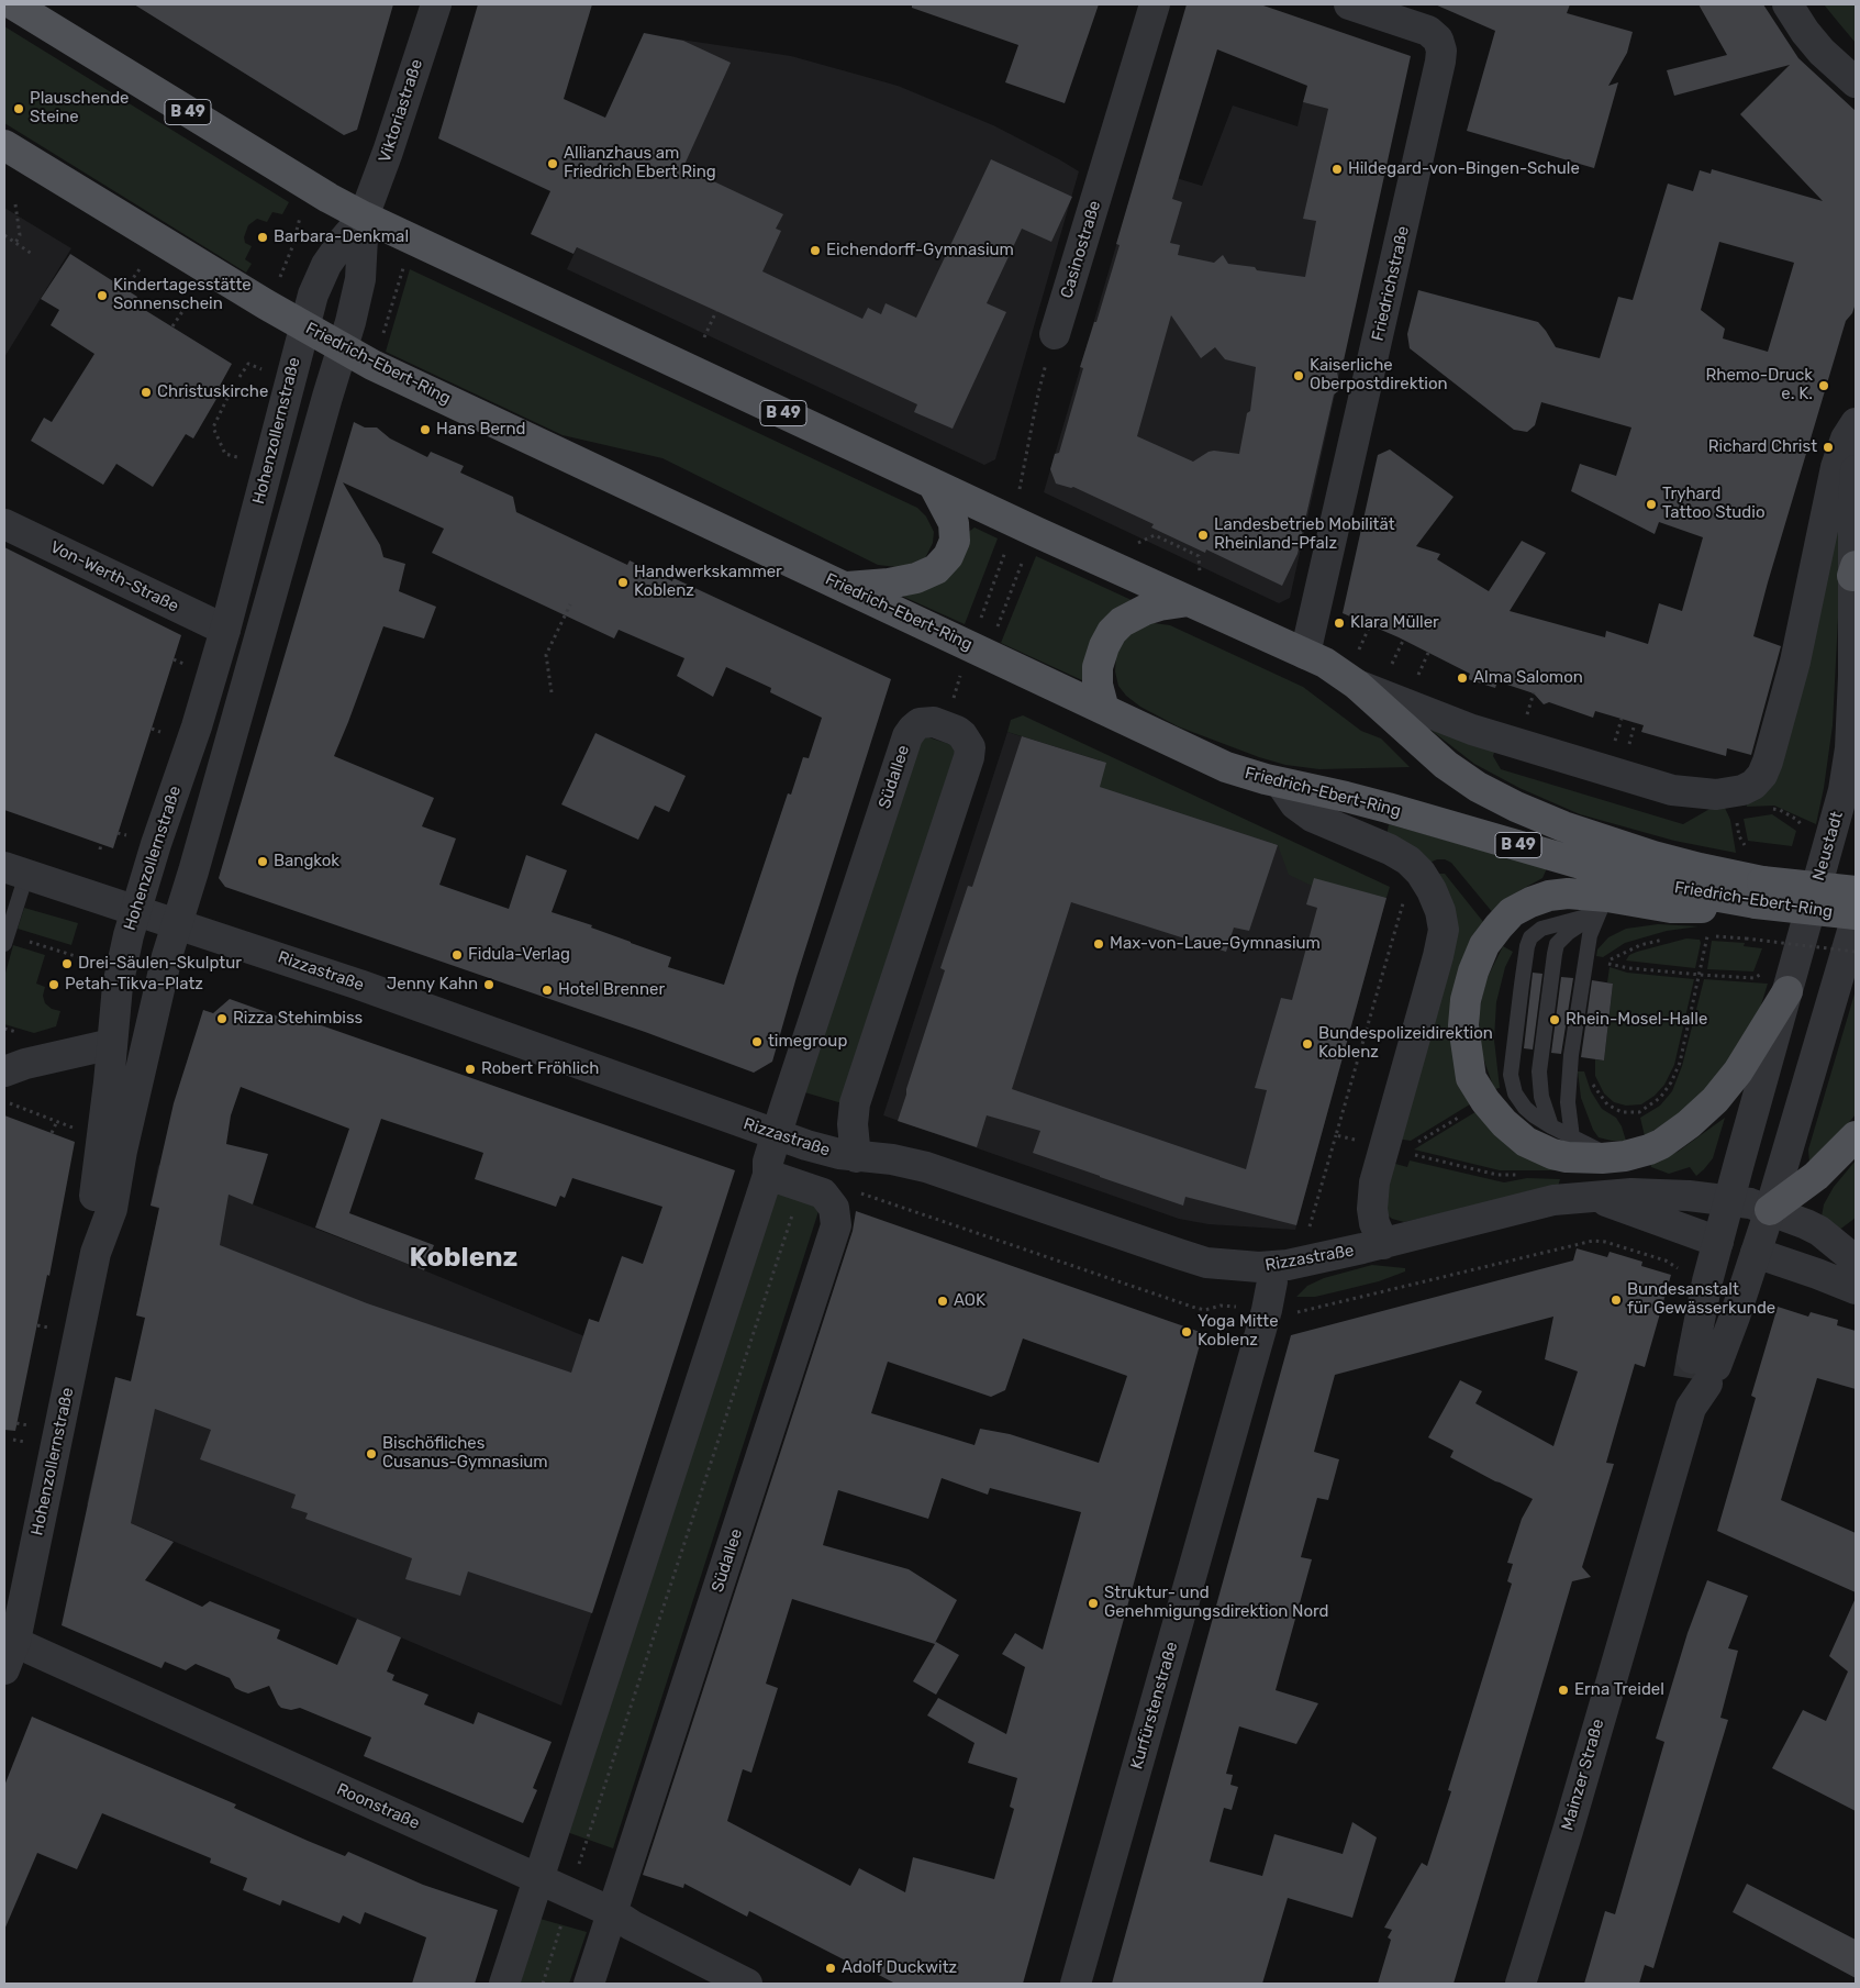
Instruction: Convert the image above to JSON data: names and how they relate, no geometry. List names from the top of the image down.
{
  "streets": {
    "main road": ["B 49", "Friedrich-Ebert-Ring"],
    "street": [
      "Viktoriastraße",
      "Casinostraße",
      "Friedrichstraße",
      "Hohenzollernstraße",
      "Von-Werth-Straße",
      "Südallee",
      "Neustadt",
      "Rizzastraße",
      "Kurfürstenstraße",
      "Mainzer Straße",
      "Roonstraße"
    ]
  },
  "crossings": [
    ["Viktoriastraße", "Friedrich-Ebert-Ring"],
    ["Viktoriastraße", "Hohenzollernstraße"],
    ["Friedrichstraße", "Friedrich-Ebert-Ring"],
    ["Friedrich-Ebert-Ring", "Hohenzollernstraße"],
    ["Hohenzollernstraße", "Von-Werth-Straße"],
    ["Hohenzollernstraße", "Rizzastraße"],
    ["Hohenzollernstraße", "Roonstraße"],
    ["Südallee", "Rizzastraße"],
    ["Südallee", "Roonstraße"],
    ["Neustadt", "Rizzastraße"],
    ["Neustadt", "Mainzer Straße"],
    ["Rizzastraße", "Kurfürstenstraße"],
    ["Rizzastraße", "Mainzer Straße"]
  ],
  "districts": ["Koblenz"],
  "places": [
    "Plauschende Steine",
    "Allianzhaus am Friedrich Ebert Ring",
    "Hildegard-von-Bingen-Schule",
    "Barbara-Denkmal",
    "Eichendorff-Gymnasium",
    "Kindertagesstätte Sonnenschein",
    "Kaiserliche Oberpostdirektion",
    "Rhemo-Druck e. K.",
    "Christuskirche",
    "Hans Bernd",
    "Richard Christ",
    "Tryhard Tattoo Studio",
    "Landesbetrieb Mobilität Rheinland-Pfalz",
    "Handwerkskammer Koblenz",
    "Klara Müller",
    "Alma Salomon",
    "Bangkok",
    "Max-von-Laue-Gymnasium",
    "Fidula-Verlag",
    "Drei-Säulen-Skulptur",
    "Petah-Tikva-Platz",
    "Jenny Kahn",
    "Hotel Brenner",
    "Rizza Stehimbiss",
    "Rhein-Mosel-Halle",
    "timegroup",
    "Bundespolizeidirektion Koblenz",
    "Robert Fröhlich",
    "Bundesanstalt für Gewässerkunde",
    "AOK",
    "Yoga Mitte Koblenz",
    "Bischöfliches Cusanus-Gymnasium",
    "Struktur- und Genehmigungsdirektion Nord",
    "Erna Treidel",
    "Adolf Duckwitz"
  ]
}
